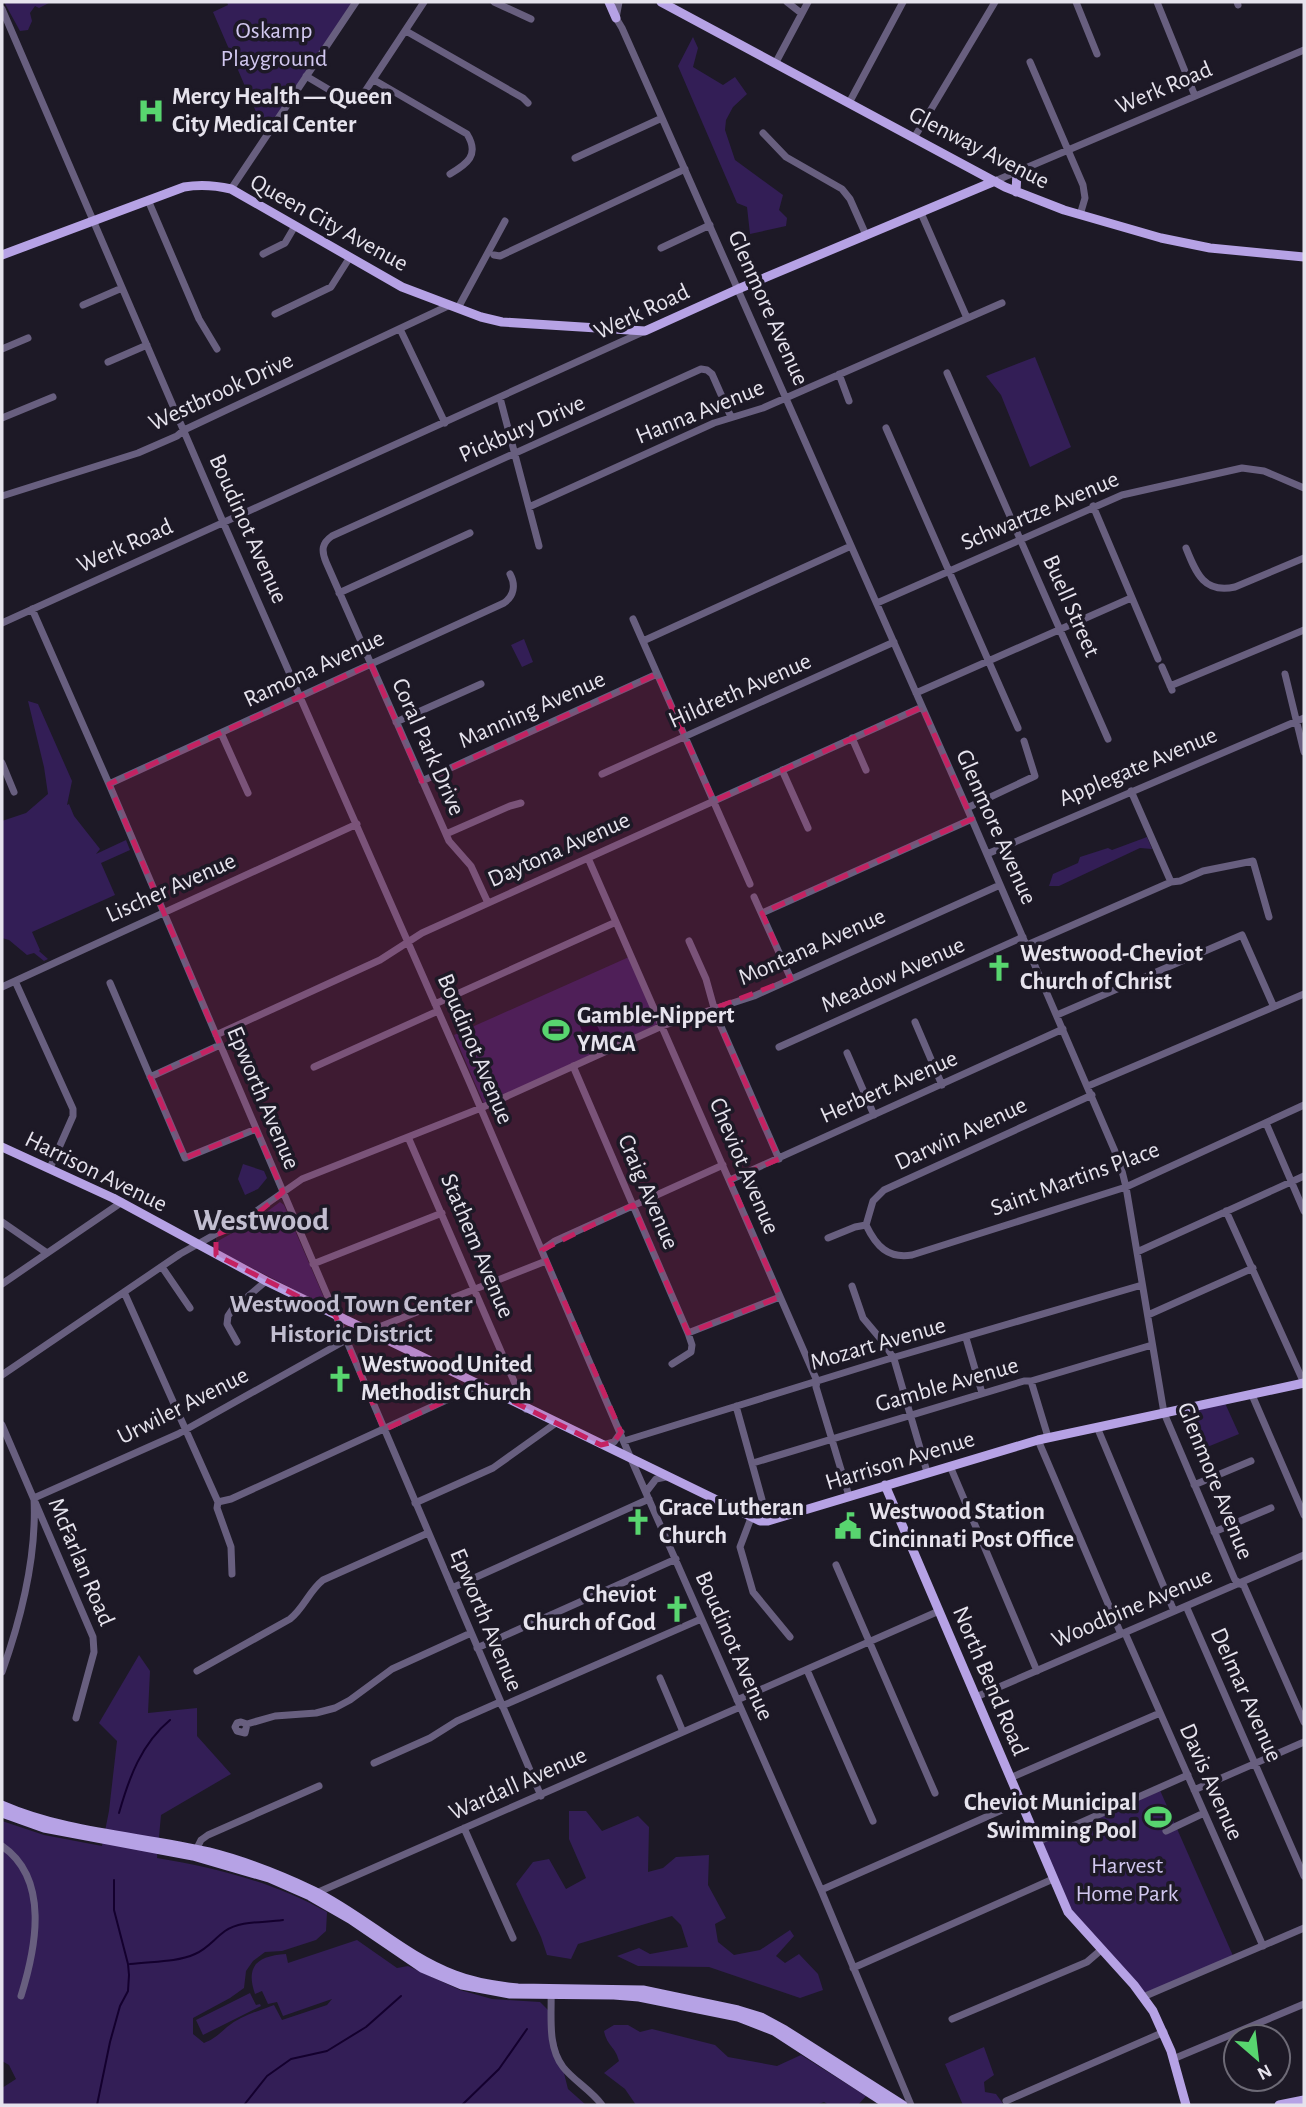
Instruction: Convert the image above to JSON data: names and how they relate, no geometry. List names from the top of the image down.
{
  "streets": {
    "main road": [
      "Werk Road",
      "Glenway Avenue",
      "Queen City Avenue",
      "Harrison Avenue",
      "North Bend Road"
    ],
    "street": [
      "Glenmore Avenue",
      "Westbrook Drive",
      "Hanna Avenue",
      "Pickbury Drive",
      "Schwartze Avenue",
      "Boudinot Avenue",
      "Buell Street",
      "Ramona Avenue",
      "Hildreth Avenue",
      "Manning Avenue",
      "Coral Park Drive",
      "Applegate Avenue",
      "Daytona Avenue",
      "Lischer Avenue",
      "Montana Avenue",
      "Meadow Avenue",
      "Herbert Avenue",
      "Epworth Avenue",
      "Darwin Avenue",
      "Cheviot Avenue",
      "Saint Martins Place",
      "Craig Avenue",
      "Stathem Avenue",
      "Mozart Avenue",
      "Gamble Avenue",
      "Urwiler Avenue",
      "McFarlan Road",
      "Woodbine Avenue",
      "Delmar Avenue",
      "Davis Avenue",
      "Wardall Avenue"
    ]
  },
  "crossings": [
    ["Werk Road", "Glenway Avenue"],
    ["Werk Road", "Queen City Avenue"],
    ["Werk Road", "Glenmore Avenue"],
    ["Werk Road", "Boudinot Avenue"],
    ["Werk Road", "Epworth Avenue"],
    ["Queen City Avenue", "Westbrook Drive"],
    ["Queen City Avenue", "Boudinot Avenue"],
    ["Glenmore Avenue", "Hanna Avenue"],
    ["Glenmore Avenue", "Schwartze Avenue"],
    ["Glenmore Avenue", "Hildreth Avenue"],
    ["Glenmore Avenue", "Applegate Avenue"],
    ["Glenmore Avenue", "Daytona Avenue"],
    ["Glenmore Avenue", "Montana Avenue"],
    ["Glenmore Avenue", "Meadow Avenue"],
    ["Glenmore Avenue", "Herbert Avenue"],
    ["Glenmore Avenue", "Darwin Avenue"],
    ["Glenmore Avenue", "Harrison Avenue"],
    ["Glenmore Avenue", "Saint Martins Place"],
    ["Glenmore Avenue", "Mozart Avenue"],
    ["Glenmore Avenue", "Gamble Avenue"],
    ["Glenmore Avenue", "Woodbine Avenue"],
    ["Westbrook Drive", "Boudinot Avenue"],
    ["Hanna Avenue", "Pickbury Drive"],
    ["Pickbury Drive", "Coral Park Drive"],
    ["Schwartze Avenue", "Buell Street"],
    ["Boudinot Avenue", "Ramona Avenue"],
    ["Boudinot Avenue", "Daytona Avenue"],
    ["Boudinot Avenue", "Lischer Avenue"],
    ["Boudinot Avenue", "Montana Avenue"],
    ["Boudinot Avenue", "Harrison Avenue"],
    ["Boudinot Avenue", "Mozart Avenue"],
    ["Boudinot Avenue", "Wardall Avenue"],
    ["Ramona Avenue", "Coral Park Drive"],
    ["Ramona Avenue", "Epworth Avenue"],
    ["Manning Avenue", "Coral Park Drive"],
    ["Coral Park Drive", "Daytona Avenue"],
    ["Daytona Avenue", "Epworth Avenue"],
    ["Daytona Avenue", "Cheviot Avenue"],
    ["Lischer Avenue", "Epworth Avenue"],
    ["Montana Avenue", "Epworth Avenue"],
    ["Montana Avenue", "Cheviot Avenue"],
    ["Montana Avenue", "Harrison Avenue"],
    ["Montana Avenue", "Craig Avenue"],
    ["Montana Avenue", "Stathem Avenue"],
    ["Herbert Avenue", "Cheviot Avenue"],
    ["Epworth Avenue", "Harrison Avenue"],
    ["Epworth Avenue", "Urwiler Avenue"],
    ["Epworth Avenue", "Wardall Avenue"],
    ["Darwin Avenue", "Saint Martins Place"],
    ["Cheviot Avenue", "Harrison Avenue"],
    ["Cheviot Avenue", "Mozart Avenue"],
    ["Cheviot Avenue", "Gamble Avenue"],
    ["Harrison Avenue", "Stathem Avenue"],
    ["Harrison Avenue", "North Bend Road"],
    ["Harrison Avenue", "Davis Avenue"],
    ["Gamble Avenue", "Davis Avenue"],
    ["Urwiler Avenue", "McFarlan Road"],
    ["Woodbine Avenue", "North Bend Road"],
    ["Woodbine Avenue", "Delmar Avenue"],
    ["Woodbine Avenue", "Davis Avenue"],
    ["North Bend Road", "Wardall Avenue"]
  ],
  "districts": ["Westwood", "Westwood Town Center Historic District"],
  "parks": ["Oskamp Playground", "Harvest Home Park"],
  "places": {
    "hospital": ["Mercy Health — Queen City Medical Center"],
    "church": [
      "Westwood-Cheviot Church of Christ",
      "Westwood United Methodist Church",
      "Grace Lutheran Church",
      "Cheviot Church of God"
    ],
    "sports": ["Gamble-Nippert YMCA", "Cheviot Municipal Swimming Pool"],
    "public building": ["Westwood Station Cincinnati Post Office"]
  },
  "north": "bottom right"
}
